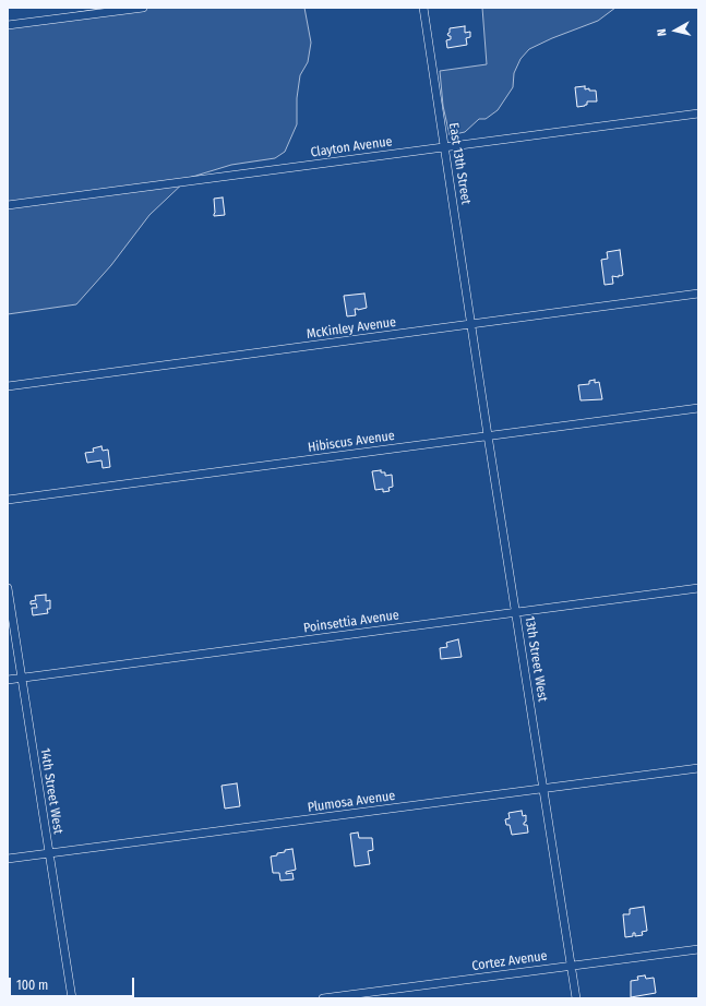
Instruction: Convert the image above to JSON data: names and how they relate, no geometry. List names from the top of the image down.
{
  "streets": {
    "street": [
      "Clayton Avenue",
      "East 13th Street",
      "McKinley Avenue",
      "Hibiscus Avenue",
      "Poinsettia Avenue",
      "13th Street West",
      "14th Street West",
      "Plumosa Avenue",
      "Cortez Avenue"
    ]
  },
  "crossings": [
    ["Clayton Avenue", "East 13th Street"],
    ["East 13th Street", "McKinley Avenue"],
    ["East 13th Street", "13th Street West"],
    ["McKinley Avenue", "13th Street West"],
    ["Hibiscus Avenue", "13th Street West"],
    ["Poinsettia Avenue", "13th Street West"],
    ["Poinsettia Avenue", "14th Street West"],
    ["13th Street West", "Plumosa Avenue"],
    ["13th Street West", "Cortez Avenue"],
    ["14th Street West", "Plumosa Avenue"]
  ],
  "scale_bar": "100 m",
  "north": "left"
}
